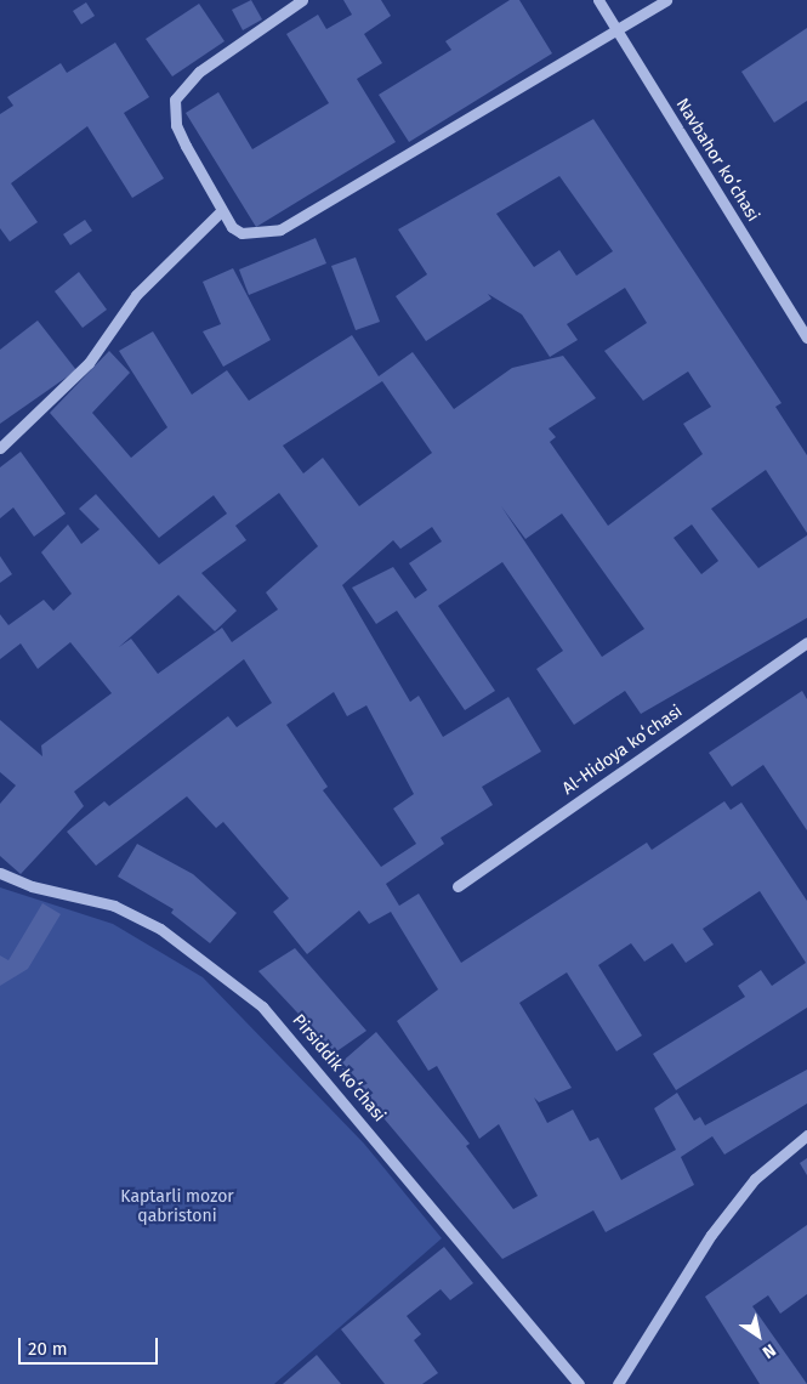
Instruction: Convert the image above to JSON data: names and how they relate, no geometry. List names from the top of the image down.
{
  "streets": {
    "street": ["Navbahor koʻchasi", "Al-Hidoya koʻchasi", "Pirsiddik koʻchasi"]
  },
  "parks": ["Kaptarli mozor qabristoni"],
  "scale_bar": "20 m",
  "north": "bottom right"
}
